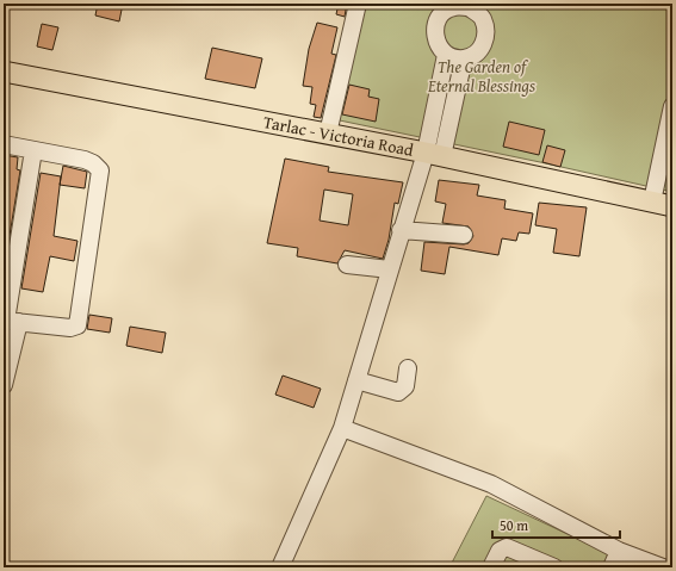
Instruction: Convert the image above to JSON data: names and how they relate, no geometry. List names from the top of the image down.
{
  "streets": {
    "main road": ["Tarlac - Victoria Road"]
  },
  "parks": ["The Garden of Eternal Blessings"],
  "scale_bar": "50 m"
}
